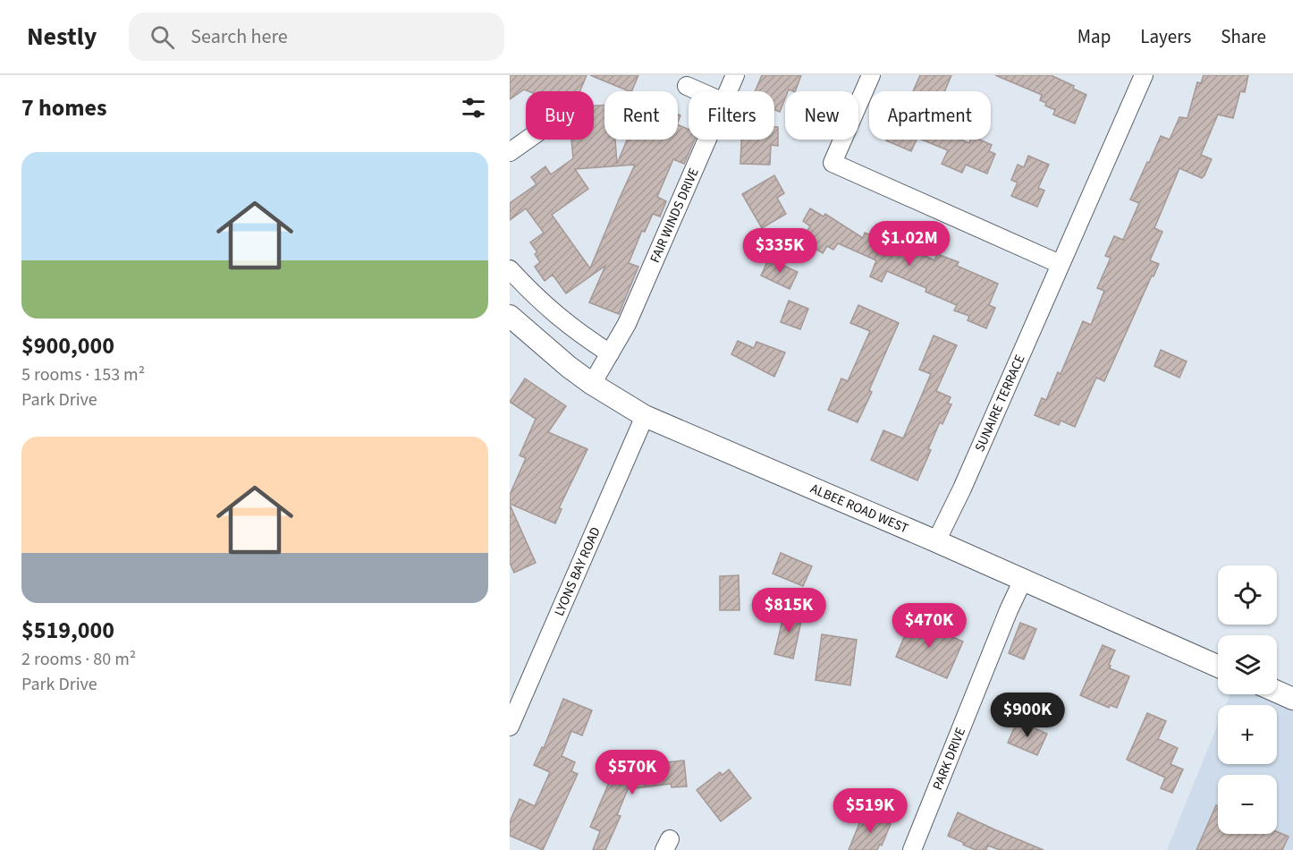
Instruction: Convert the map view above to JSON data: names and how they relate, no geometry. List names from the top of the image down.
{
  "streets": {
    "street": [
      "FAIR WINDS DRIVE",
      "SUNAIRE TERRACE",
      "ALBEE ROAD WEST",
      "LYONS BAY ROAD",
      "PARK DRIVE"
    ]
  },
  "crossings": [
    ["FAIR WINDS DRIVE", "ALBEE ROAD WEST"],
    ["SUNAIRE TERRACE", "ALBEE ROAD WEST"],
    ["ALBEE ROAD WEST", "LYONS BAY ROAD"],
    ["ALBEE ROAD WEST", "PARK DRIVE"]
  ],
  "page": {
    "header": "Nestly",
    "search": "Search here",
    "nav": ["Map", "Layers", "Share"],
    "heading": "7 homes",
    "chip": [
      "Buy",
      "Rent",
      "Filters",
      "New",
      "Apartment"
    ],
    "list": [
      {
        "name": "$900,000",
        "note": "5 rooms · 153 m² · Park Drive"
      },
      {
        "name": "$519,000",
        "note": "2 rooms · 80 m² · Park Drive"
      }
    ],
    "price": [
      "$1.02M",
      "$335K",
      "$815K",
      "$470K",
      "$900K",
      "$570K",
      "$519K"
    ],
    "map_buttons": ["+", "−"]
  }
}
